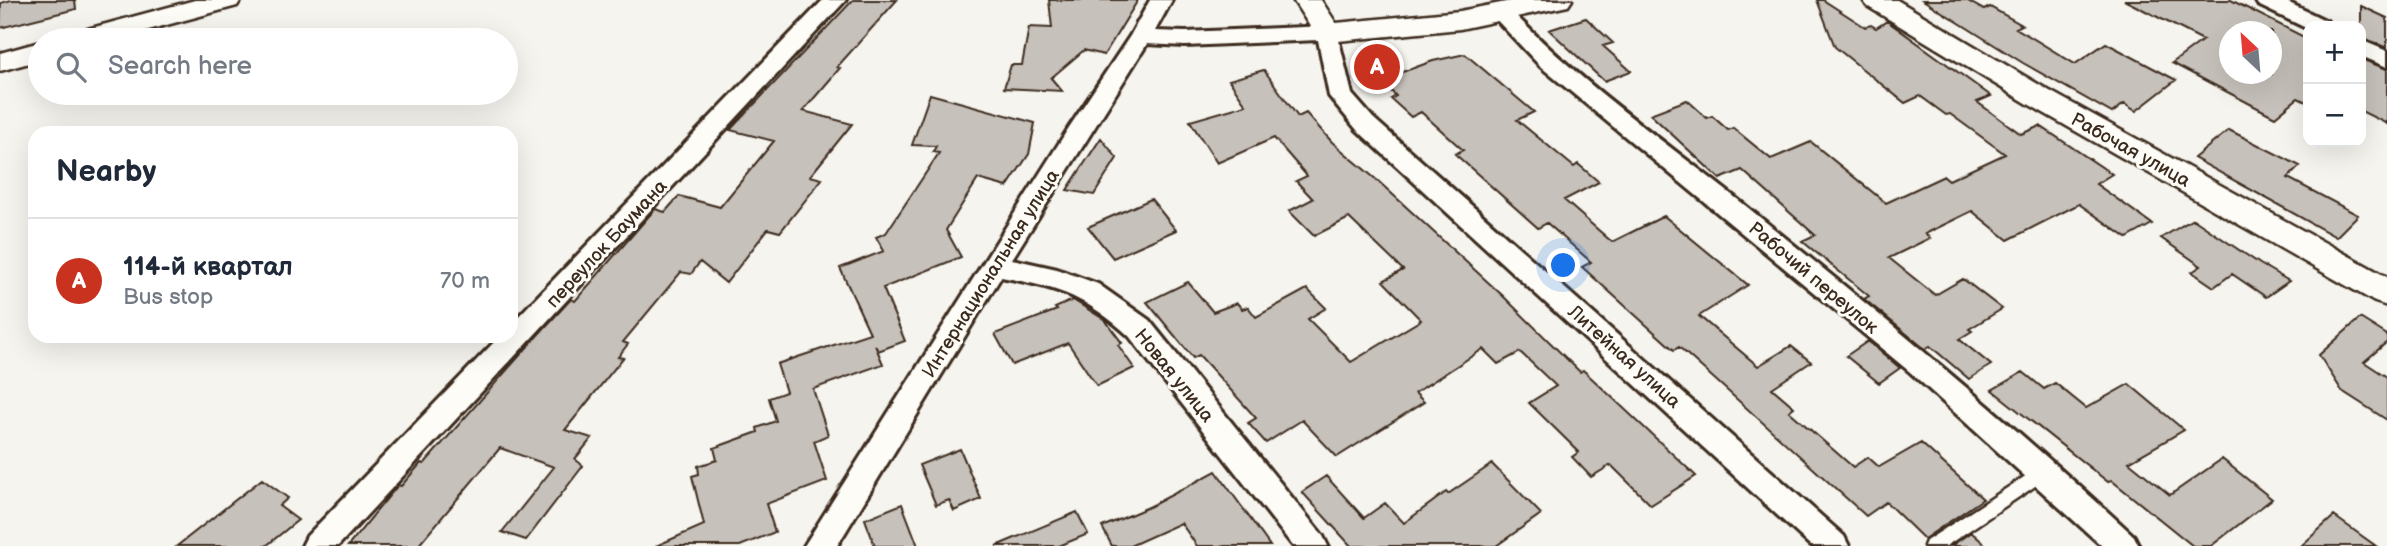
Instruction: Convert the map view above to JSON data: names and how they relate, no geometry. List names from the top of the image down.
{
  "streets": {
    "street": [
      "Рабочая улица",
      "переулок Баумана",
      "Интернациональная улица",
      "Рабочий переулок",
      "Литейная улица",
      "Новая улица"
    ]
  },
  "crossings": [
    ["Интернациональная улица", "Новая улица"]
  ],
  "north": "top left",
  "page": {
    "map_buttons": ["+", "−"],
    "search": "Search here",
    "pins": "A",
    "heading": "Nearby",
    "list": [
      {
        "mark": "A",
        "name": "114-й квартал",
        "note": "Bus stop",
        "value": "70 m"
      }
    ]
  }
}
